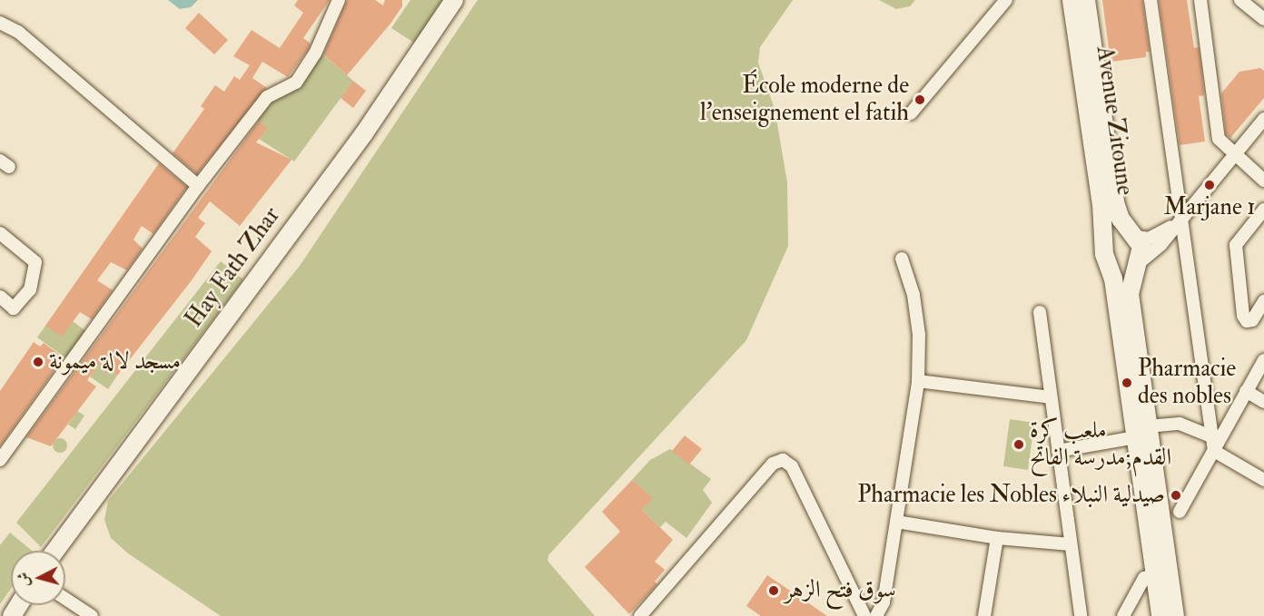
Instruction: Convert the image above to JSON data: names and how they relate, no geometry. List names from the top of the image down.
{
  "streets": {
    "main road": ["Avenue Zitoune", "Hay Fath Zhar"]
  },
  "places": [
    "École moderne de l'enseignement el fatih",
    "Marjane 1",
    "مسجد لالة ميمونة",
    "Pharmacie des nobles",
    "ملعب كرة القدم;مدرسة الفاتح",
    "Pharmacie les Nobles صيدلية النبلاء",
    "سوق فتح الزهر"
  ],
  "north": "left"
}
